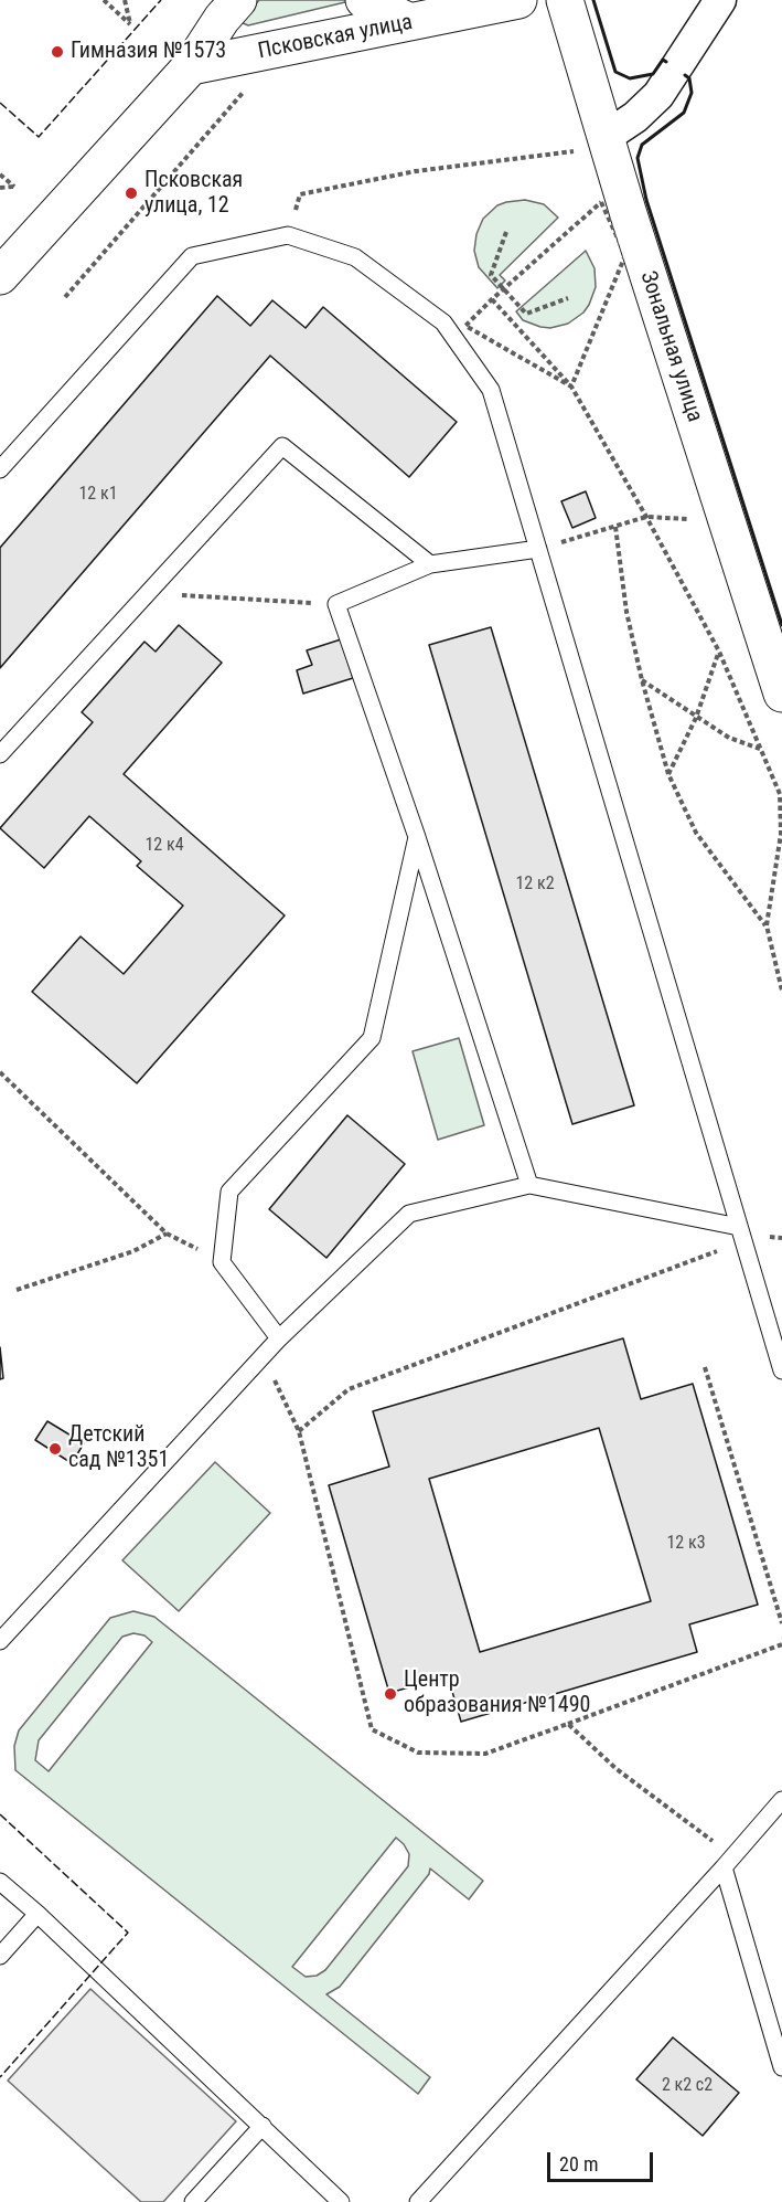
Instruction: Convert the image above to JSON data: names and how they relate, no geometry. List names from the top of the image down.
{
  "streets": {
    "street": ["Псковская улица", "Зональная улица"]
  },
  "places": [
    "Гимназия №1573",
    "Псковская улица, 12",
    "Детский сад №1351",
    "Центр образования №1490"
  ],
  "house_numbers": [
    "12 к1",
    "12 к4",
    "12 к2",
    "12 к3",
    "2 к2 с2"
  ],
  "scale_bar": "20 m"
}
